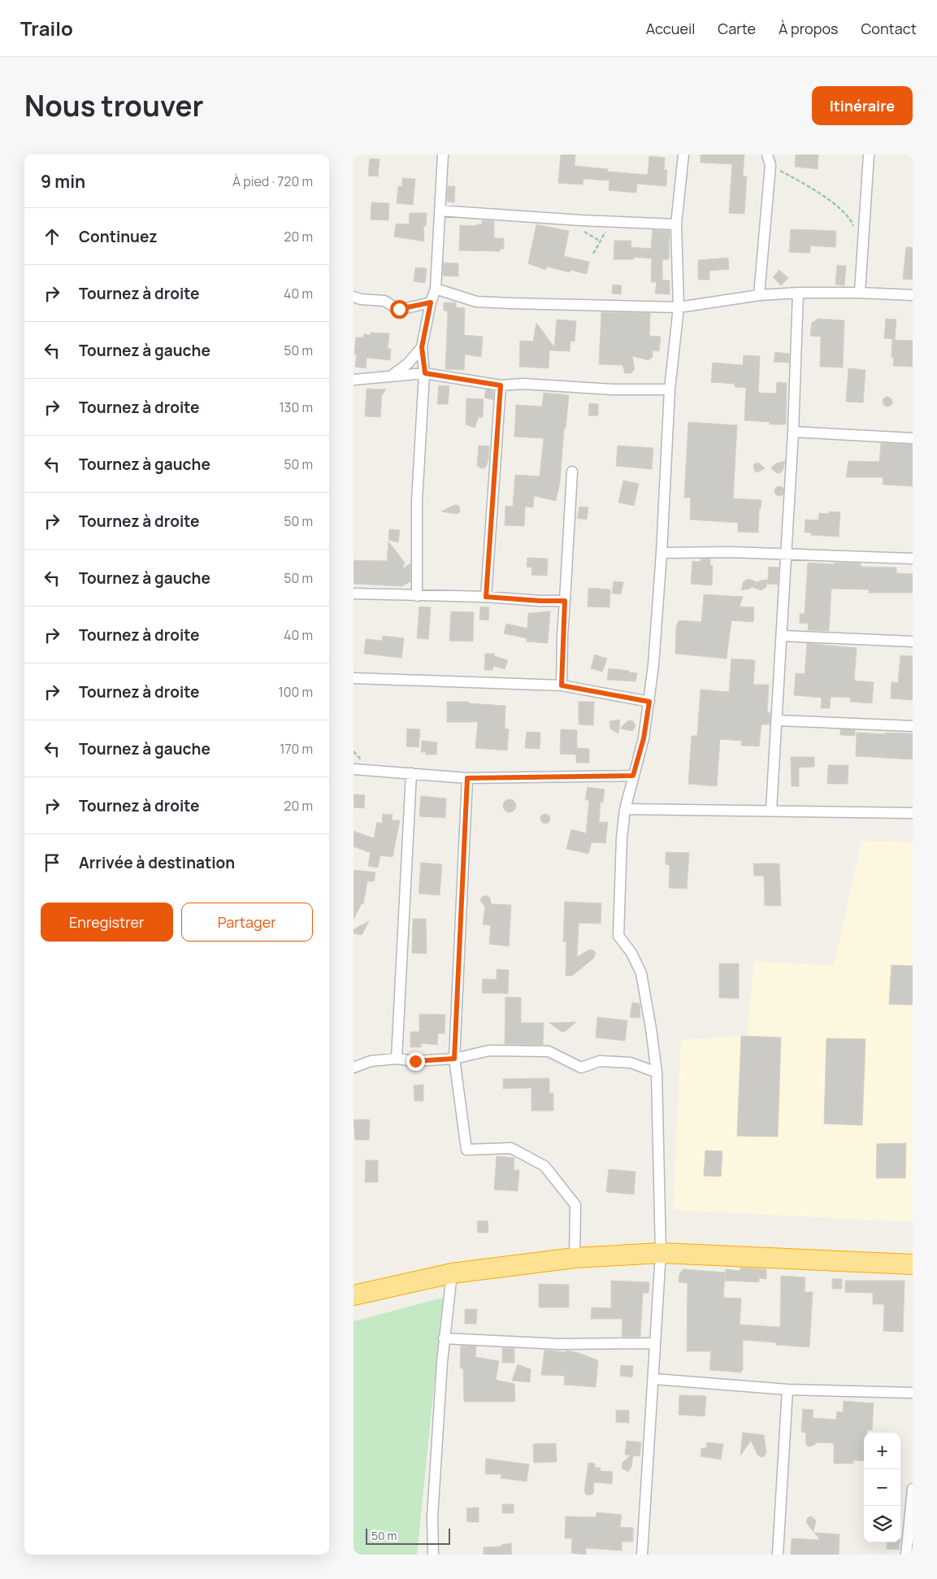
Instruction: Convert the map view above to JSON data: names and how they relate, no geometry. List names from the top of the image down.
{
  "scale_bar": "50 m",
  "page": {
    "header": "Trailo",
    "nav": [
      "Accueil",
      "Carte",
      "À propos",
      "Contact"
    ],
    "title": "Nous trouver",
    "buttons": [
      "Itinéraire",
      ["Enregistrer", "Partager"]
    ],
    "heading": ["9 min", "À pied · 720 m"],
    "list": [
      ["Continuez", "20 m"],
      ["Tournez à droite", "40 m"],
      ["Tournez à gauche", "50 m"],
      ["Tournez à droite", "130 m"],
      ["Tournez à gauche", "50 m"],
      ["Tournez à droite", "50 m"],
      ["Tournez à gauche", "50 m"],
      ["Tournez à droite", "40 m"],
      ["Tournez à droite", "100 m"],
      ["Tournez à gauche", "170 m"],
      ["Tournez à droite", "20 m"],
      "Arrivée à destination"
    ],
    "map_buttons": ["+", "−"],
    "scale": "50 m"
  }
}
